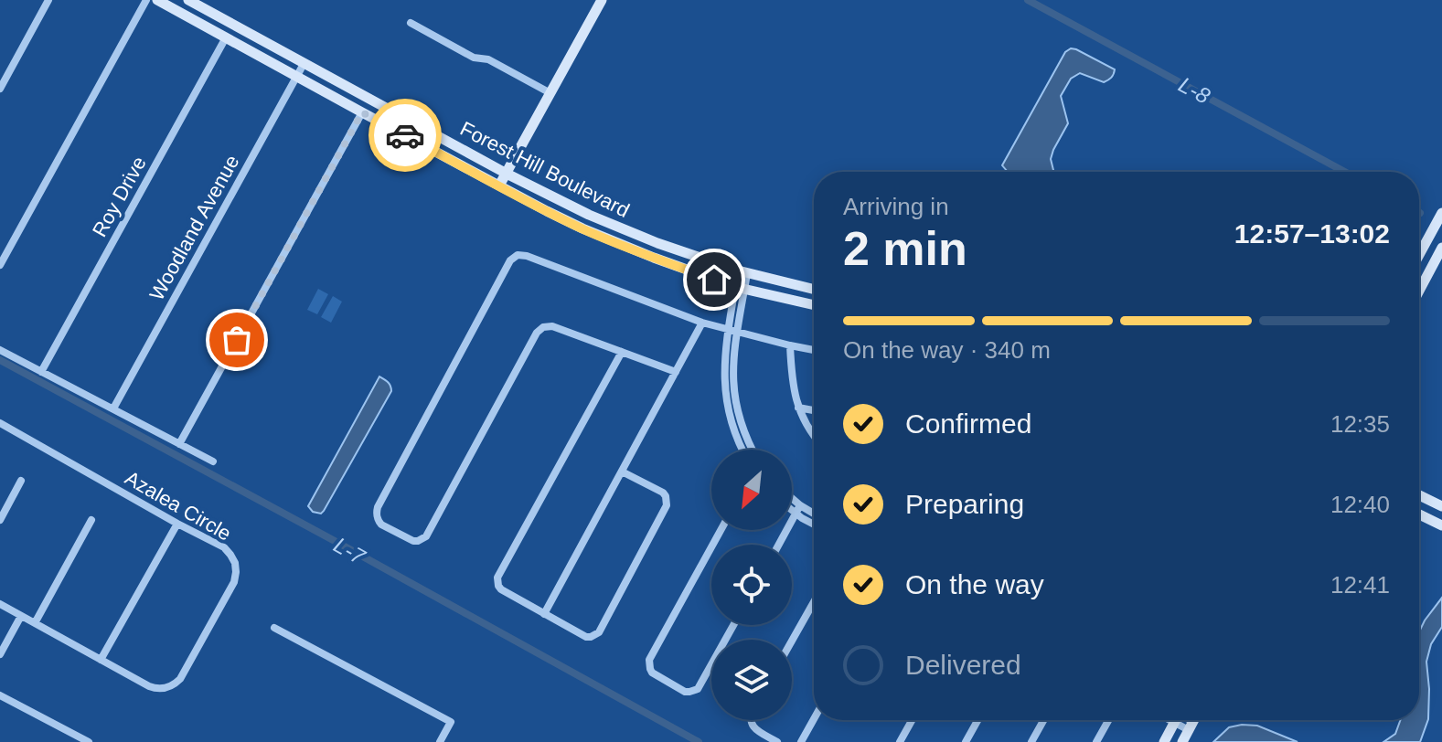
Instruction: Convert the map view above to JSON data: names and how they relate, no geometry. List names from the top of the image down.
{
  "streets": {
    "main road": ["Forest Hill Boulevard"],
    "street": ["Roy Drive", "Woodland Avenue", "Azalea Circle"]
  },
  "crossings": [
    ["Forest Hill Boulevard", "Roy Drive"],
    ["Forest Hill Boulevard", "Woodland Avenue"]
  ],
  "water": ["L-8", "L-7"],
  "north": "bottom left",
  "page": {
    "heading": ["2 min", "Arriving in", "12:57–13:02"],
    "bar": "On the way · 340 m",
    "list": [
      ["Confirmed", "12:35"],
      ["Preparing", "12:40"],
      ["On the way", "12:41"],
      "Delivered"
    ]
  }
}
